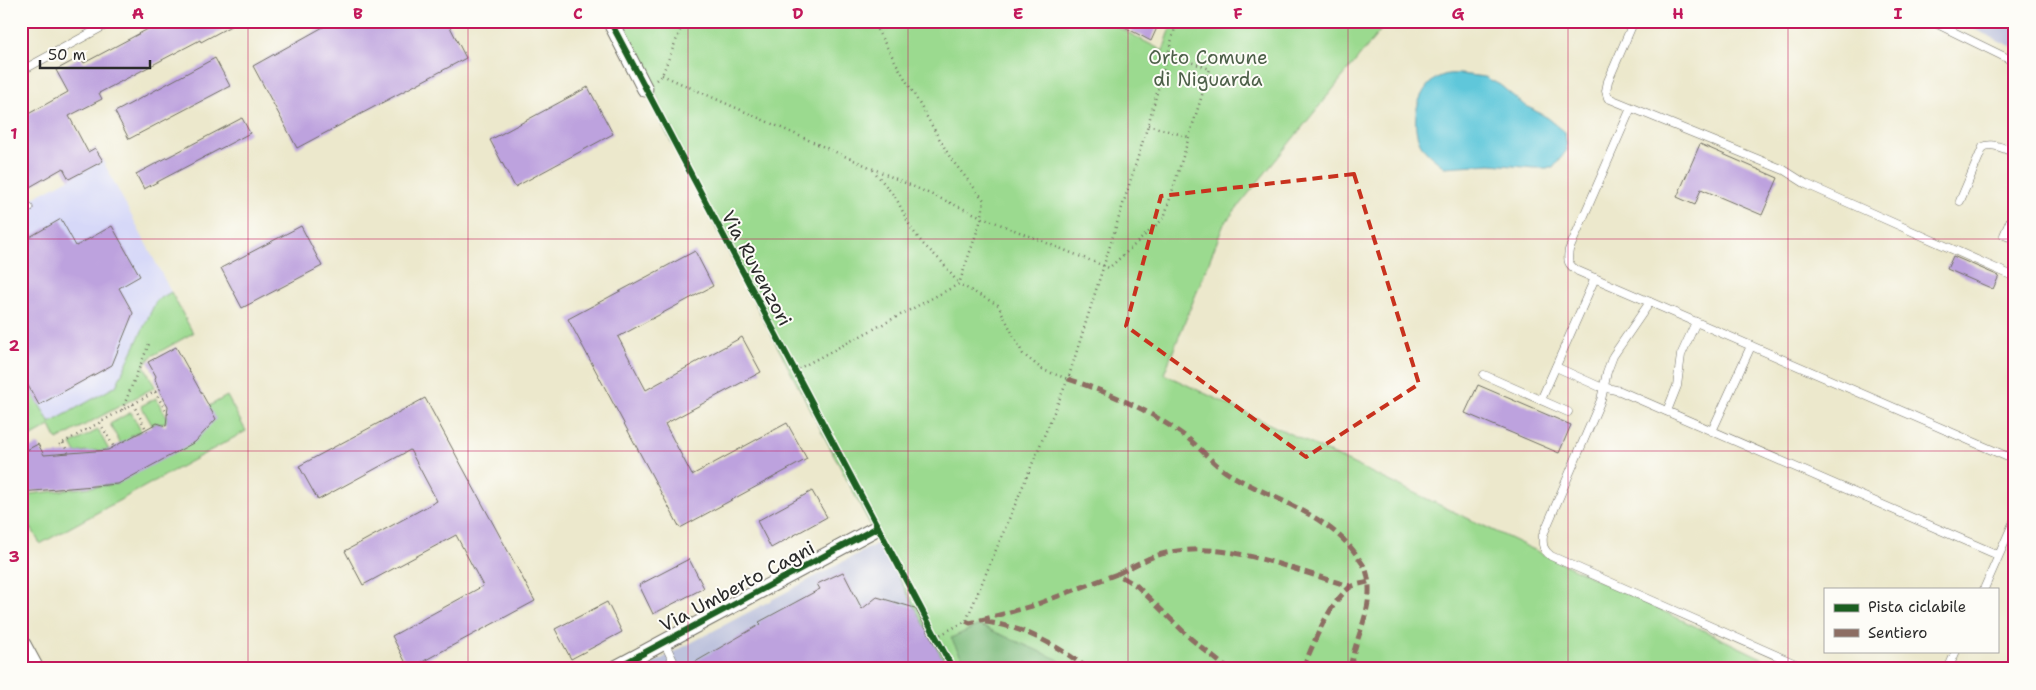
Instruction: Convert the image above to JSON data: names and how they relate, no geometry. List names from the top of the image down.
{
  "streets": {
    "street": ["Via Umberto Cagni"],
    "cycle path": ["Via Ruvenzori"]
  },
  "parks": ["Orto Comune di Niguarda"],
  "legend": ["Pista ciclabile", "Sentiero"],
  "scale_bar": "50 m",
  "grid": {
    "columns": [
      "A",
      "B",
      "C",
      "D",
      "E",
      "F",
      "G",
      "H",
      "I"
    ],
    "rows": ["1", "2", "3"]
  }
}
